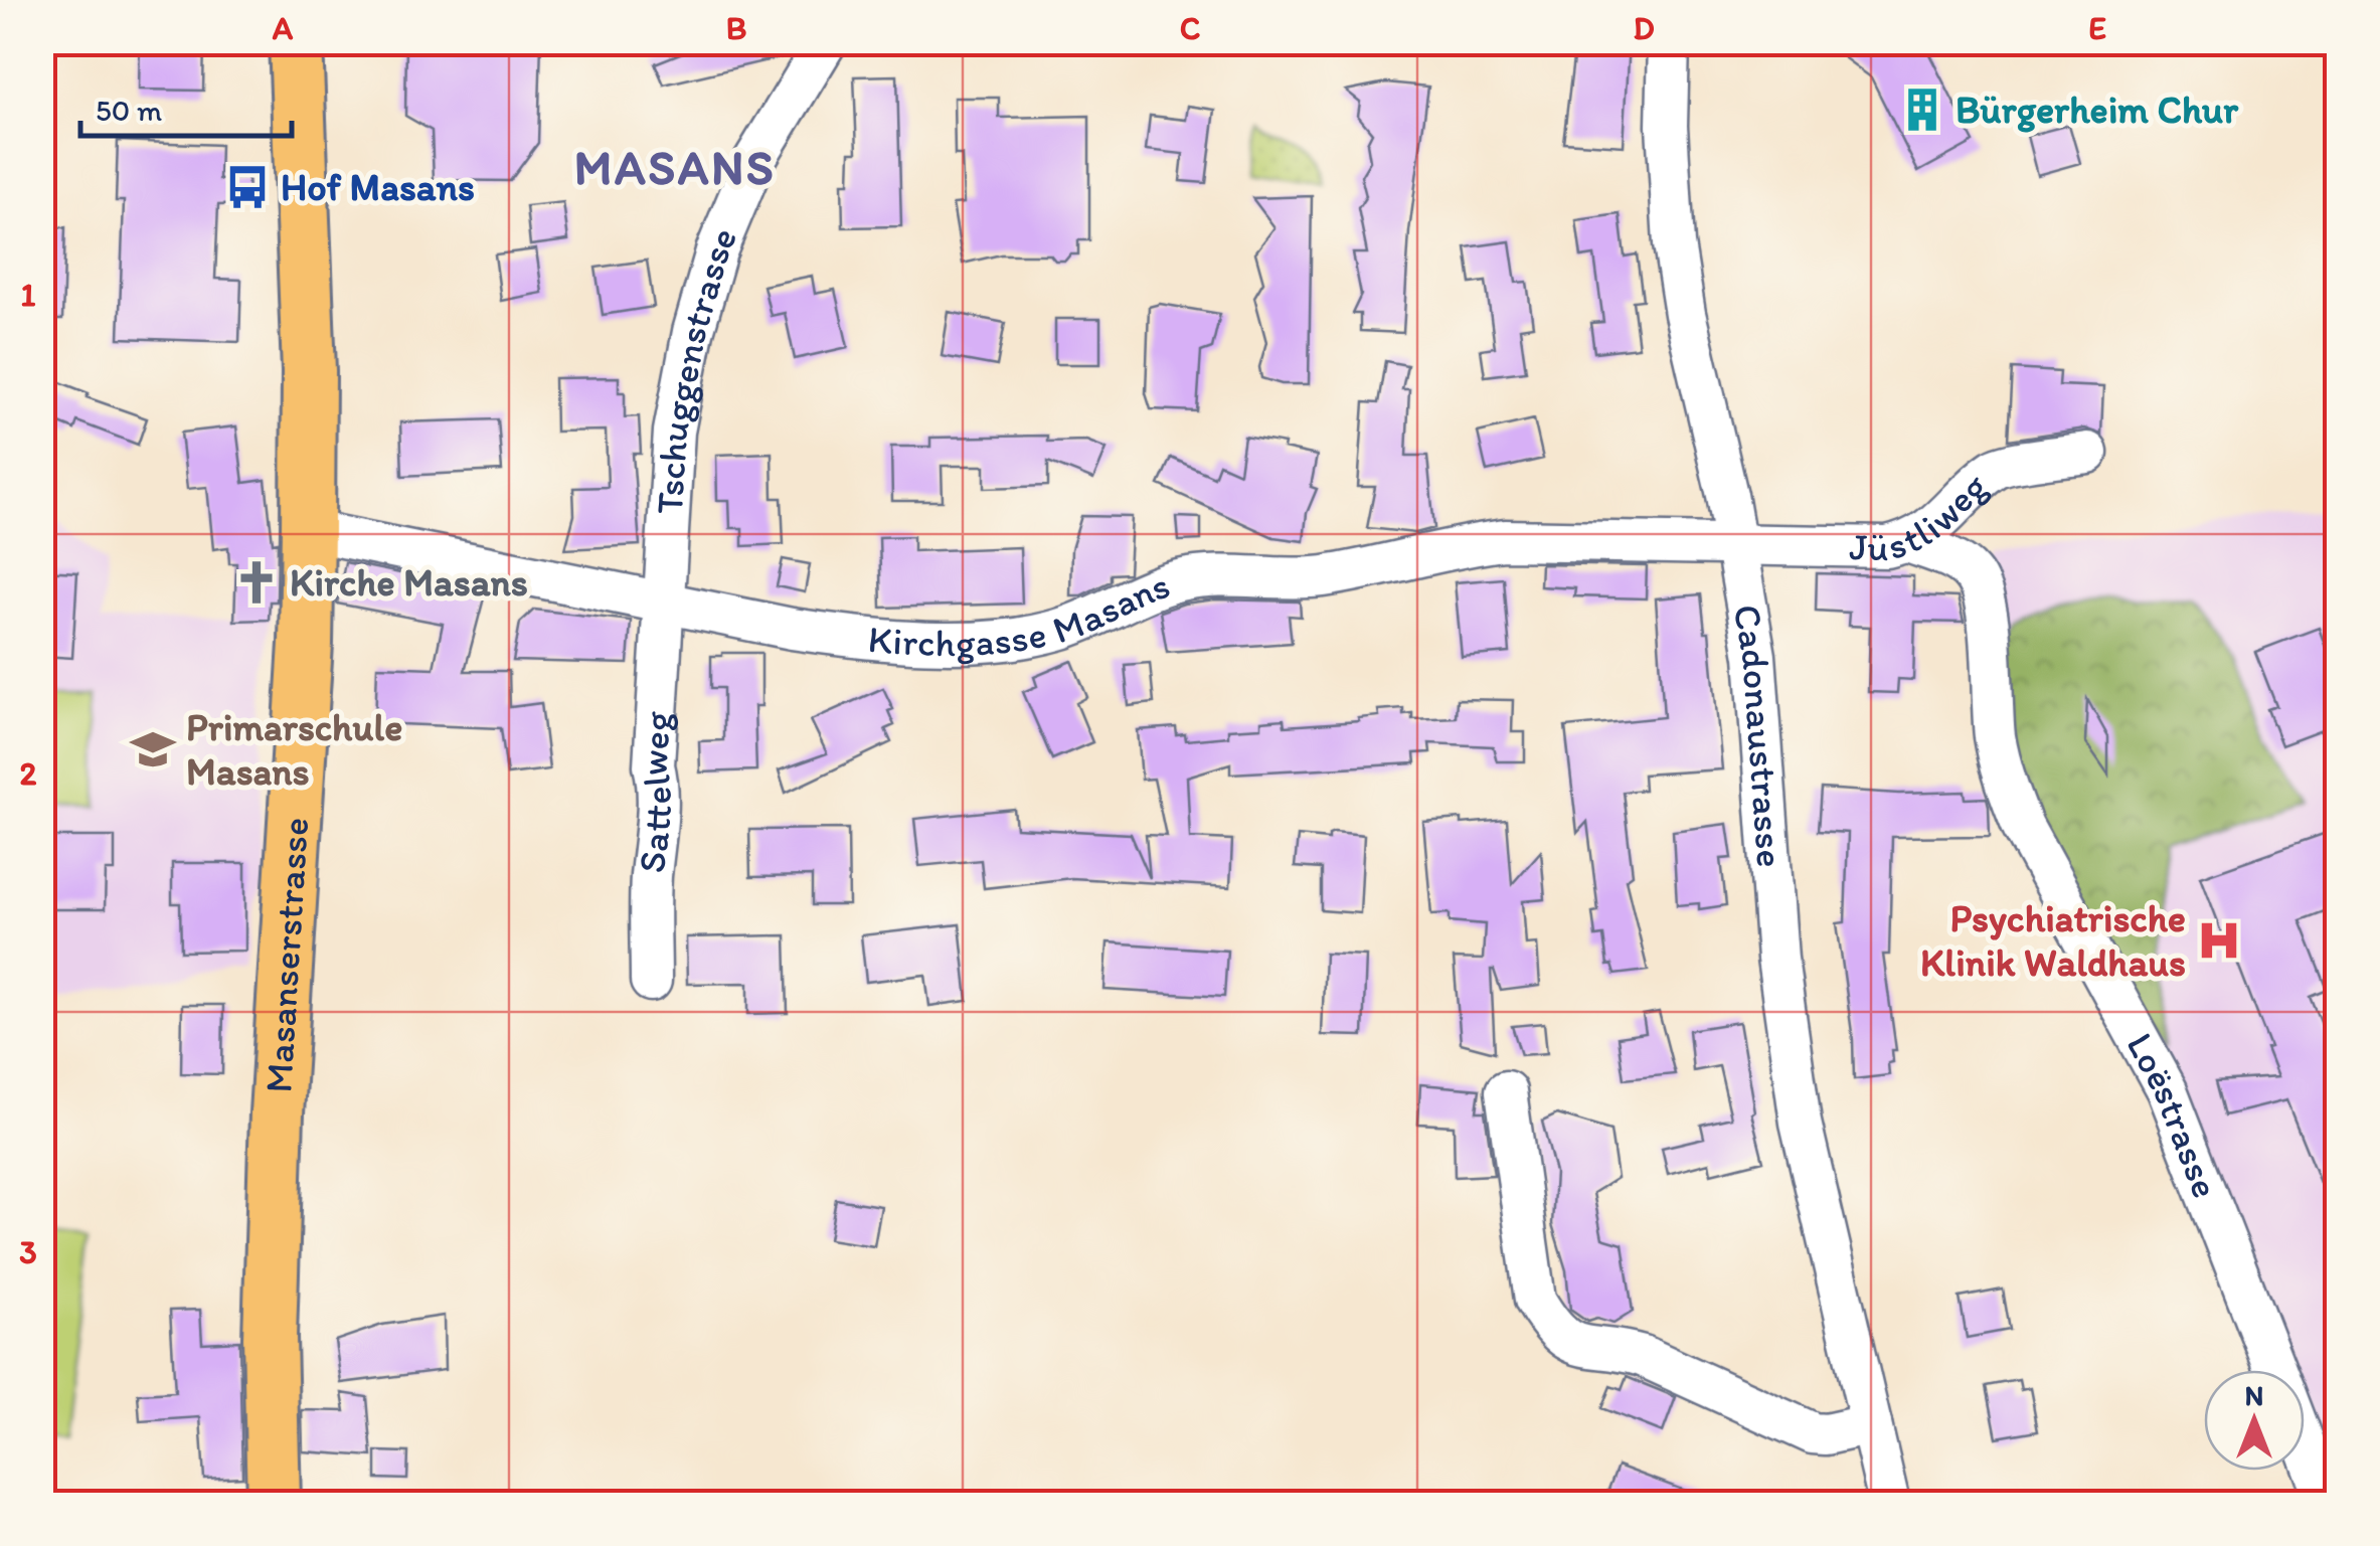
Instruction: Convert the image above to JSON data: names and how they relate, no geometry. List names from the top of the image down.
{
  "streets": {
    "main road": ["Masanserstrasse"],
    "street": [
      "Tschuggenstrasse",
      "Jüstliweg",
      "Kirchgasse Masans",
      "Cadonaustrasse",
      "Sattelweg",
      "Loëstrasse"
    ]
  },
  "crossings": [
    ["Tschuggenstrasse", "Kirchgasse Masans"],
    ["Tschuggenstrasse", "Sattelweg"],
    ["Jüstliweg", "Kirchgasse Masans"],
    ["Jüstliweg", "Cadonaustrasse"],
    ["Jüstliweg", "Loëstrasse"],
    ["Kirchgasse Masans", "Cadonaustrasse"],
    ["Kirchgasse Masans", "Sattelweg"],
    ["Kirchgasse Masans", "Masanserstrasse"]
  ],
  "districts": ["MASANS"],
  "places": {
    "building": ["Bürgerheim Chur"],
    "bus stop": ["Hof Masans"],
    "church": ["Kirche Masans"],
    "school or university": ["Primarschule Masans"],
    "hospital": ["Psychiatrische Klinik Waldhaus"]
  },
  "scale_bar": "50 m",
  "north": "top",
  "grid": {
    "columns": [
      "A",
      "B",
      "C",
      "D",
      "E"
    ],
    "rows": ["1", "2", "3"]
  }
}
